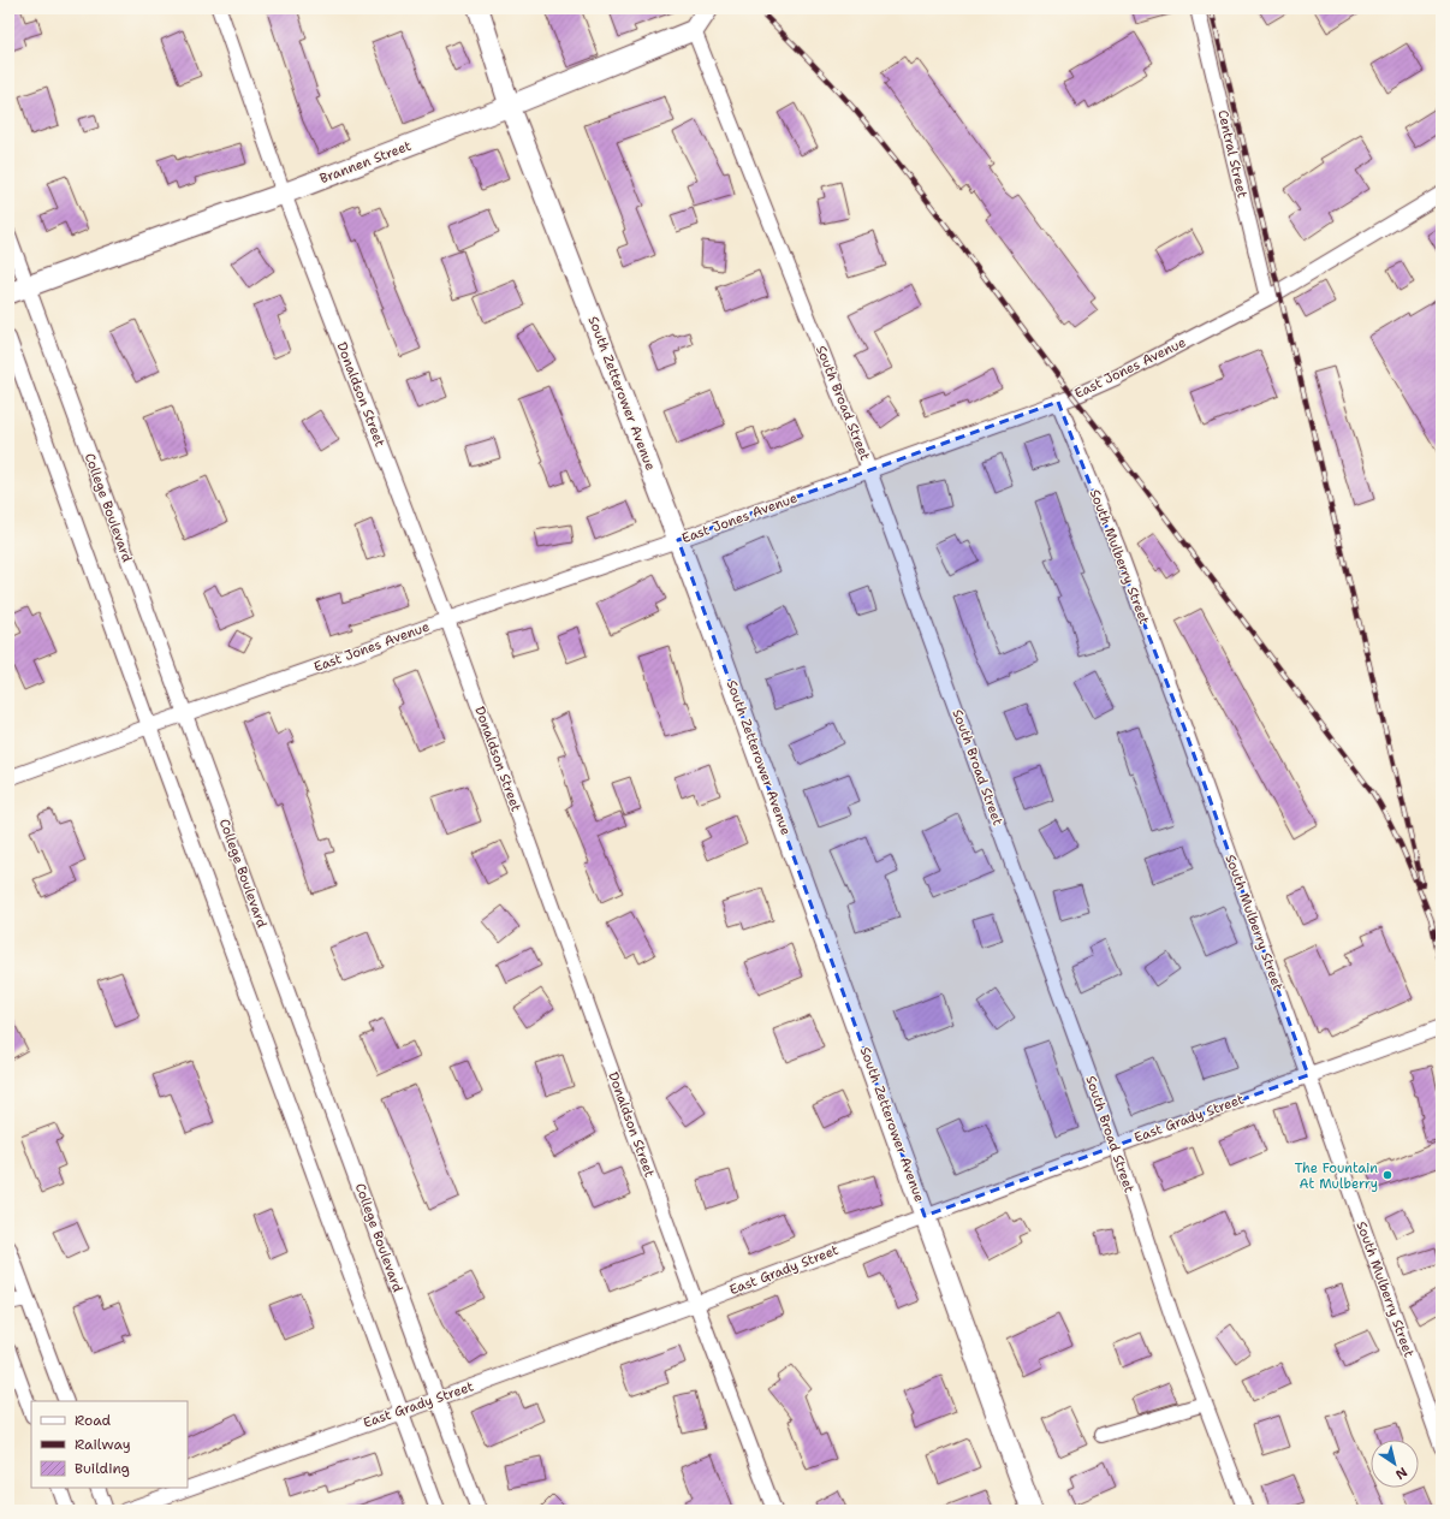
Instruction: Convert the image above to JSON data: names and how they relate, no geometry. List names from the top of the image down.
{
  "streets": {
    "street": [
      "Central Street",
      "Brannen Street",
      "East Jones Avenue",
      "South Zetterower Avenue",
      "Donaldson Street",
      "South Broad Street",
      "College Boulevard",
      "South Mulberry Street",
      "East Grady Street"
    ]
  },
  "crossings": [
    ["Central Street", "East Jones Avenue"],
    ["Brannen Street", "South Zetterower Avenue"],
    ["Brannen Street", "Donaldson Street"],
    ["Brannen Street", "South Broad Street"],
    ["Brannen Street", "College Boulevard"],
    ["East Jones Avenue", "South Zetterower Avenue"],
    ["East Jones Avenue", "Donaldson Street"],
    ["East Jones Avenue", "South Broad Street"],
    ["East Jones Avenue", "College Boulevard"],
    ["East Jones Avenue", "South Mulberry Street"],
    ["South Zetterower Avenue", "East Grady Street"],
    ["Donaldson Street", "East Grady Street"],
    ["South Broad Street", "East Grady Street"],
    ["College Boulevard", "East Grady Street"],
    ["South Mulberry Street", "East Grady Street"]
  ],
  "places": ["The Fountain At Mulberry"],
  "legend": ["Road", "Railway", "Building"],
  "north": "bottom right"
}
